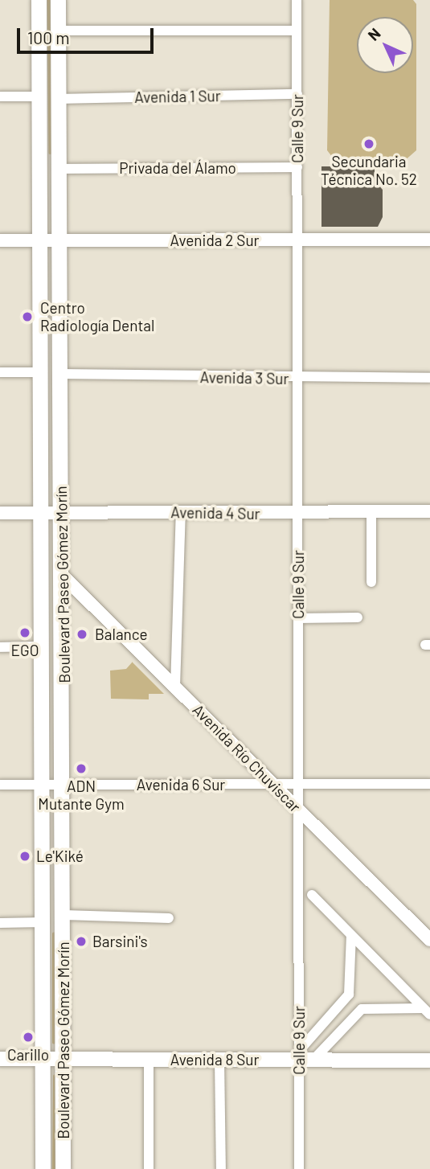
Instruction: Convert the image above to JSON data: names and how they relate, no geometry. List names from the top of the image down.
{
  "streets": {
    "main road": ["Boulevard Paseo Gómez Morín", "Avenida 8 Sur"],
    "street": [
      "Avenida 1 Sur",
      "Calle 9 Sur",
      "Privada del Álamo",
      "Avenida 2 Sur",
      "Avenida 3 Sur",
      "Avenida 4 Sur",
      "Avenida Río Chuviscar",
      "Avenida 6 Sur"
    ]
  },
  "crossings": [
    ["Avenida 1 Sur", "Calle 9 Sur"],
    ["Avenida 1 Sur", "Boulevard Paseo Gómez Morín"],
    ["Calle 9 Sur", "Privada del Álamo"],
    ["Calle 9 Sur", "Avenida 2 Sur"],
    ["Calle 9 Sur", "Avenida 3 Sur"],
    ["Calle 9 Sur", "Avenida 4 Sur"],
    ["Calle 9 Sur", "Avenida Río Chuviscar"],
    ["Calle 9 Sur", "Avenida 6 Sur"],
    ["Calle 9 Sur", "Avenida 8 Sur"],
    ["Privada del Álamo", "Boulevard Paseo Gómez Morín"],
    ["Avenida 2 Sur", "Boulevard Paseo Gómez Morín"],
    ["Avenida 3 Sur", "Boulevard Paseo Gómez Morín"],
    ["Avenida 4 Sur", "Boulevard Paseo Gómez Morín"],
    ["Boulevard Paseo Gómez Morín", "Avenida Río Chuviscar"],
    ["Boulevard Paseo Gómez Morín", "Avenida 6 Sur"],
    ["Boulevard Paseo Gómez Morín", "Avenida 8 Sur"],
    ["Avenida Río Chuviscar", "Avenida 6 Sur"]
  ],
  "places": [
    "Secundaria Técnica No. 52",
    "Centro Radiología Dental",
    "EGO",
    "Balance",
    "ADN Mutante Gym",
    "Le'Kiké",
    "Barsini's",
    "Carillo"
  ],
  "scale_bar": "100 m",
  "north": "top left"
}
